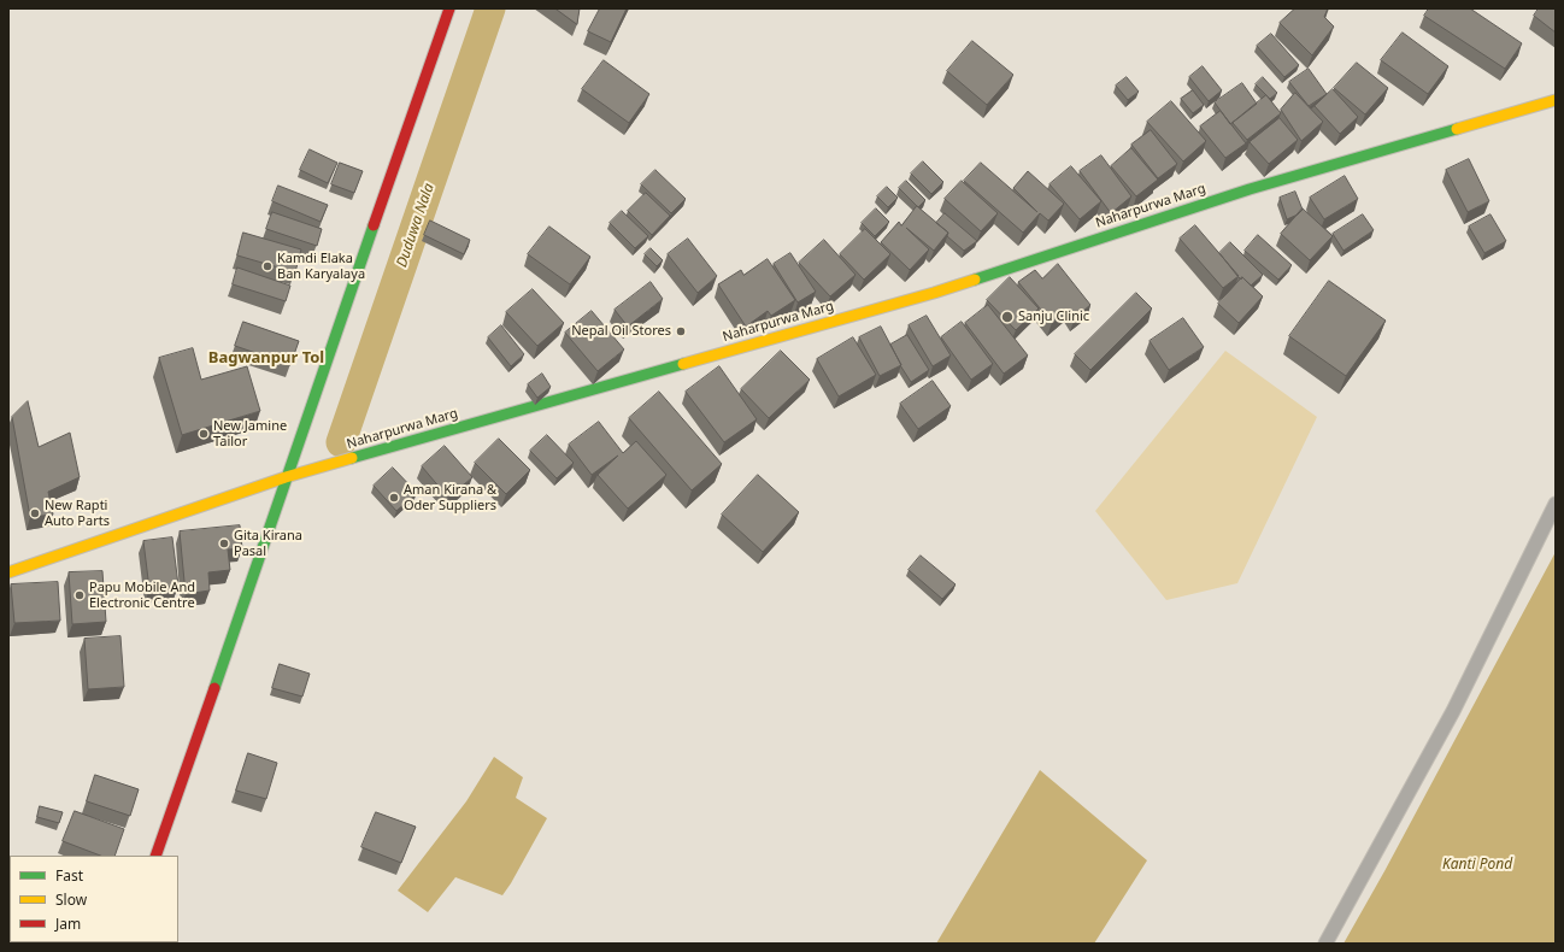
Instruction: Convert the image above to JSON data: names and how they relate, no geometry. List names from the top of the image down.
{
  "streets": {
    "main road": ["Naharpurwa Marg"]
  },
  "districts": ["Bagwanpur Tol"],
  "water": ["Duduwa Nala", "Kanti Pond"],
  "places": [
    "Kamdi Elaka Ban Karyalaya",
    "Sanju Clinic",
    "Nepal Oil Stores",
    "New Jamine Tailor",
    "Aman Kirana & Oder Suppliers",
    "New Rapti Auto Parts",
    "Gita Kirana Pasal",
    "Papu Mobile And Electronic Centre"
  ],
  "legend": ["Fast", "Slow", "Jam"]
}
